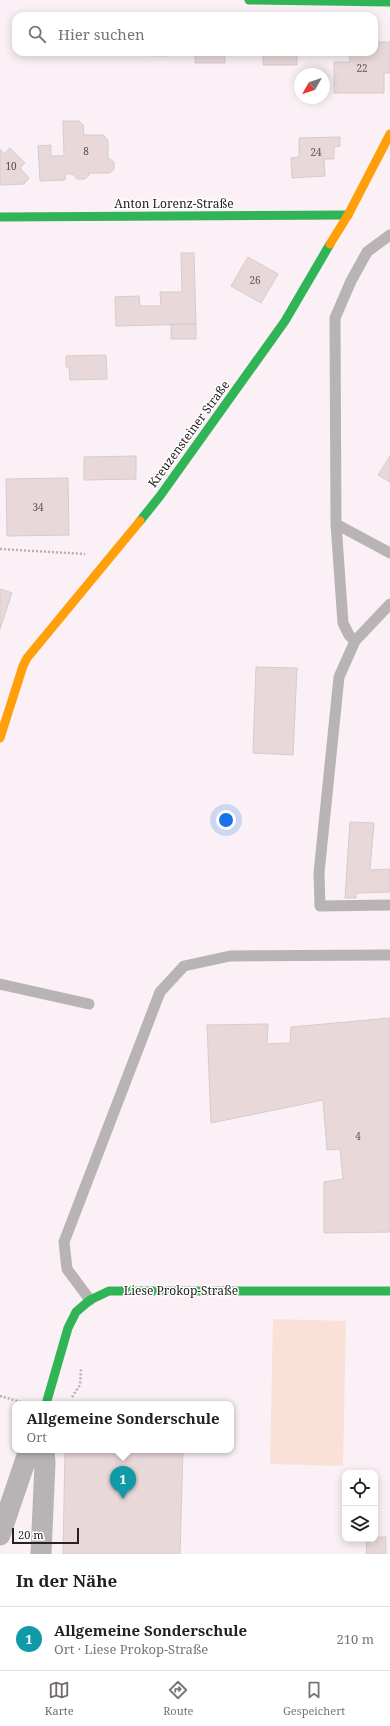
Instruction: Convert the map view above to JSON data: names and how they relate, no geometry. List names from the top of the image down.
{
  "streets": {
    "street": ["Anton Lorenz-Straße", "Kreuzensteiner Straße", "Liese Prokop-Straße"]
  },
  "crossings": [
    ["Anton Lorenz-Straße", "Kreuzensteiner Straße"]
  ],
  "house_numbers": [
    "22",
    "8",
    "24",
    "10",
    "26",
    "34",
    "4"
  ],
  "scale_bar": "20 m",
  "north": "bottom left",
  "page": {
    "search": "Hier suchen",
    "popup": ["Allgemeine Sonderschule", "Ort"],
    "pins": "1",
    "scale": "20 m",
    "heading": "In der Nähe",
    "list": [
      {
        "mark": "1",
        "name": "Allgemeine Sonderschule",
        "note": "Ort · Liese Prokop-Straße",
        "value": "210 m"
      }
    ],
    "nav": ["Karte", "Route", "Gespeichert"]
  }
}
